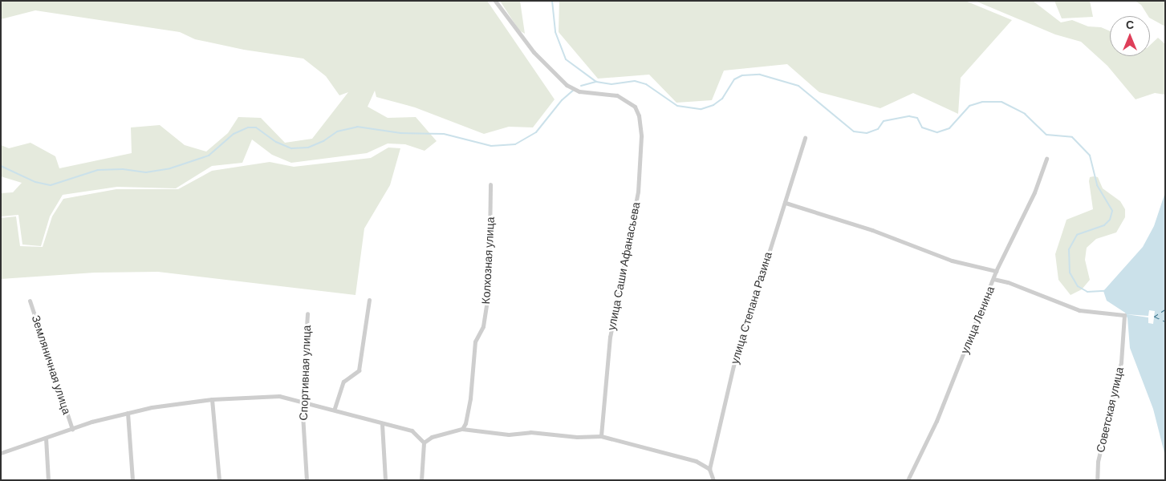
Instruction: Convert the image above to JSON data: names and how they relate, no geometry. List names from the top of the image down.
{
  "streets": {
    "street": [
      "Колхозная улица",
      "улица Саши Афанасьева",
      "улица Степана Разина",
      "улица Ленина",
      "Земляничная улица",
      "Спортивная улица",
      "Советская улица"
    ]
  },
  "crossings": [
    ["улица Ленина", "Советская улица"]
  ],
  "north": "top"
}
